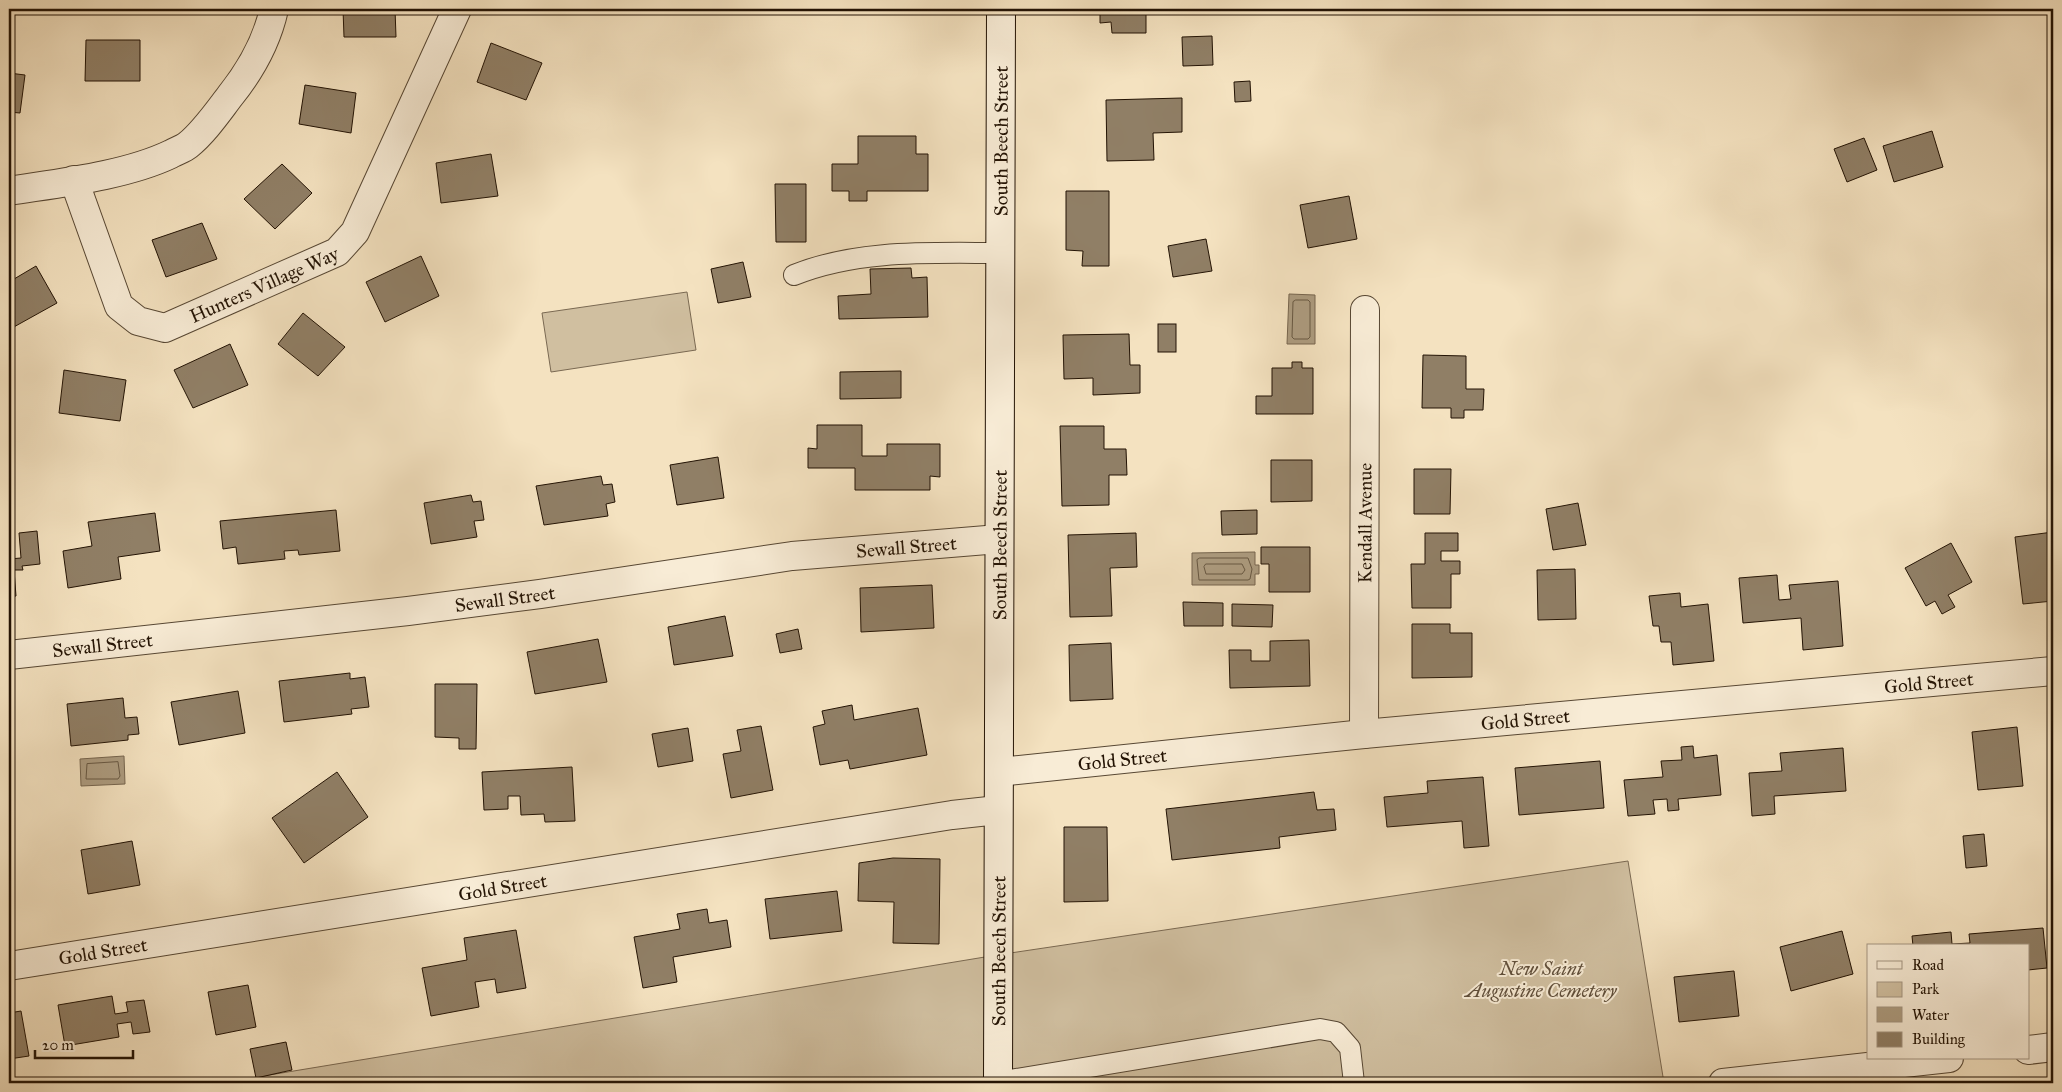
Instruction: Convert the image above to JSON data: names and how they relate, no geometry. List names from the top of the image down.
{
  "streets": {
    "street": [
      "South Beech Street",
      "Hunters Village Way",
      "Kendall Avenue",
      "Sewall Street",
      "Gold Street"
    ]
  },
  "crossings": [
    ["South Beech Street", "Sewall Street"],
    ["South Beech Street", "Gold Street"],
    ["Kendall Avenue", "Gold Street"]
  ],
  "parks": ["New Saint Augustine Cemetery"],
  "legend": [
    "Road",
    "Park",
    "Water",
    "Building"
  ],
  "scale_bar": "20 m"
}
